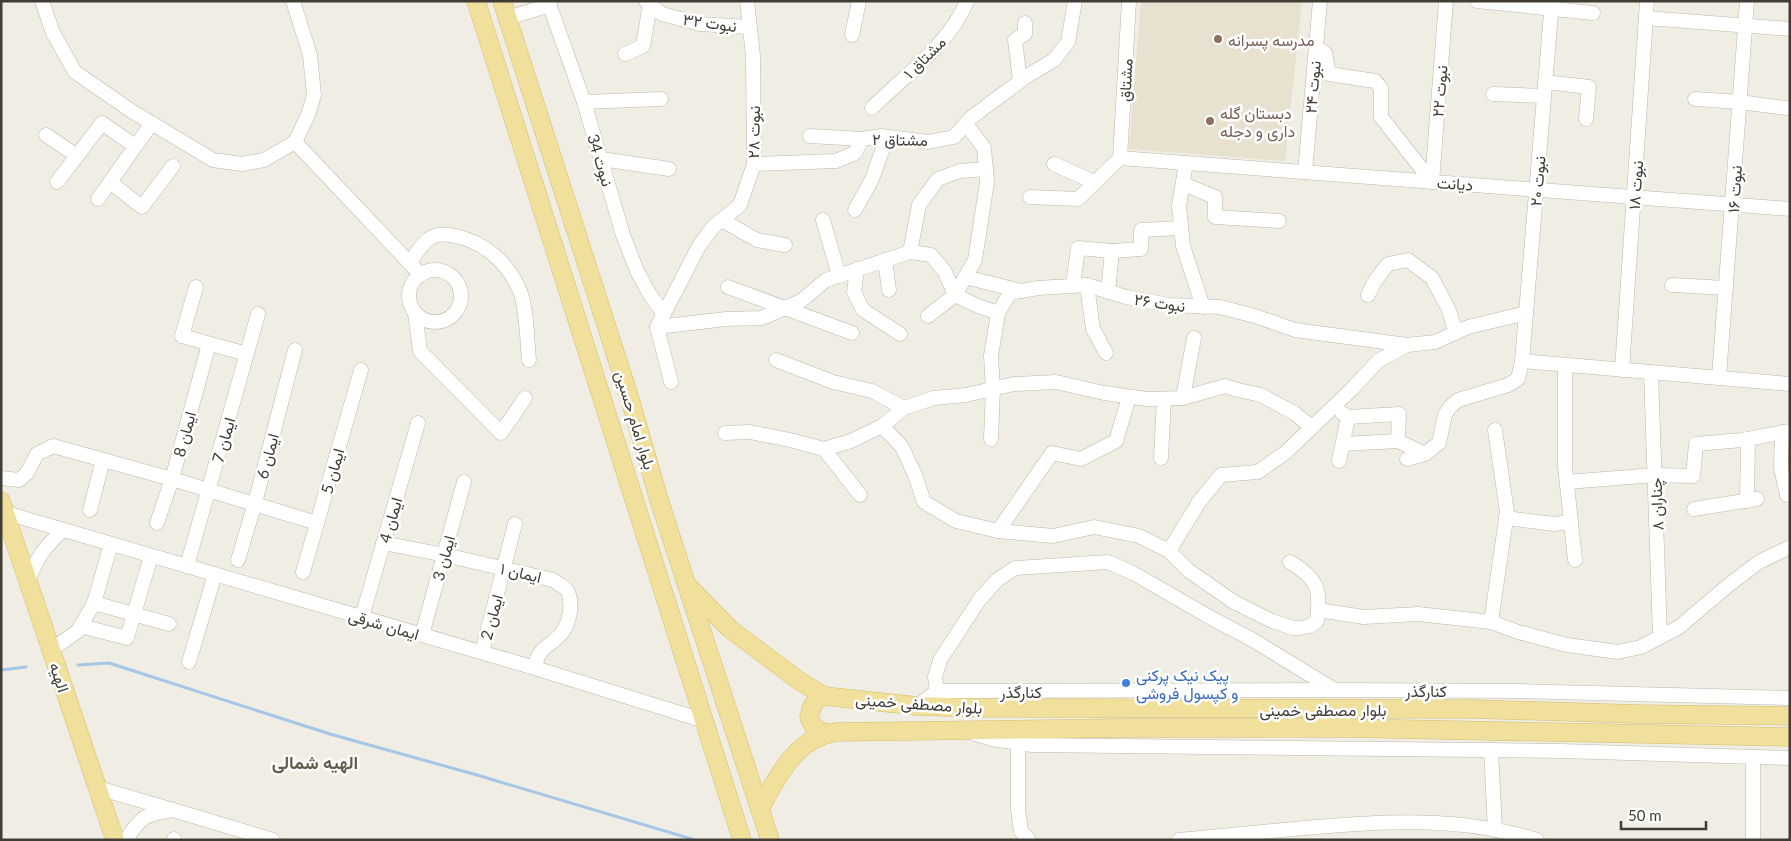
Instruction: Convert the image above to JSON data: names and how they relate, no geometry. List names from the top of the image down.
{
  "streets": {
    "main road": ["بلوار امام حسین", "الهیه", "بلوار مصطفی خمینی"],
    "street": [
      "نبوت ۳۲",
      "مشتاق ۱",
      "مشتاق",
      "نبوت ۲۴",
      "نبوت ۲۲",
      "نبوت ۲۸",
      "مشتاق ۲",
      "نبوت 34",
      "نبوت ۲۰",
      "دیانت",
      "نبوت ۱۸",
      "نبوت ۱۶",
      "نبوت ۲۶",
      "ایمان 8",
      "ایمان 7",
      "ایمان 6",
      "ایمان 5",
      "چناران ۸",
      "ایمان 4",
      "ایمان 3",
      "ایمان ۱",
      "ایمان 2",
      "ایمان شرقی",
      "کنارگذر"
    ]
  },
  "crossings": [
    ["نبوت ۳۲", "نبوت ۲۸"],
    ["مشتاق", "دیانت"],
    ["نبوت ۲۴", "دیانت"],
    ["نبوت ۲۲", "دیانت"],
    ["نبوت ۲۸", "مشتاق ۲"],
    ["نبوت ۲۸", "نبوت 34"],
    ["نبوت ۲۰", "دیانت"],
    ["دیانت", "نبوت ۱۸"],
    ["دیانت", "نبوت ۱۶"],
    ["بلوار امام حسین", "ایمان شرقی"],
    ["بلوار امام حسین", "بلوار مصطفی خمینی"],
    ["ایمان 7", "ایمان شرقی"],
    ["ایمان 4", "ایمان ۱"],
    ["ایمان 4", "ایمان شرقی"],
    ["ایمان 3", "ایمان ۱"],
    ["ایمان 3", "ایمان شرقی"],
    ["ایمان ۱", "ایمان 2"],
    ["ایمان ۱", "ایمان شرقی"],
    ["ایمان 2", "ایمان شرقی"],
    ["ایمان شرقی", "الهیه"]
  ],
  "districts": ["الهیه شمالی"],
  "places": ["مدرسه پسرانه", "دبستان گله داری و دجله", "پیک نیک پرکنی و کپسول فروشی"],
  "scale_bar": "50 m"
}
